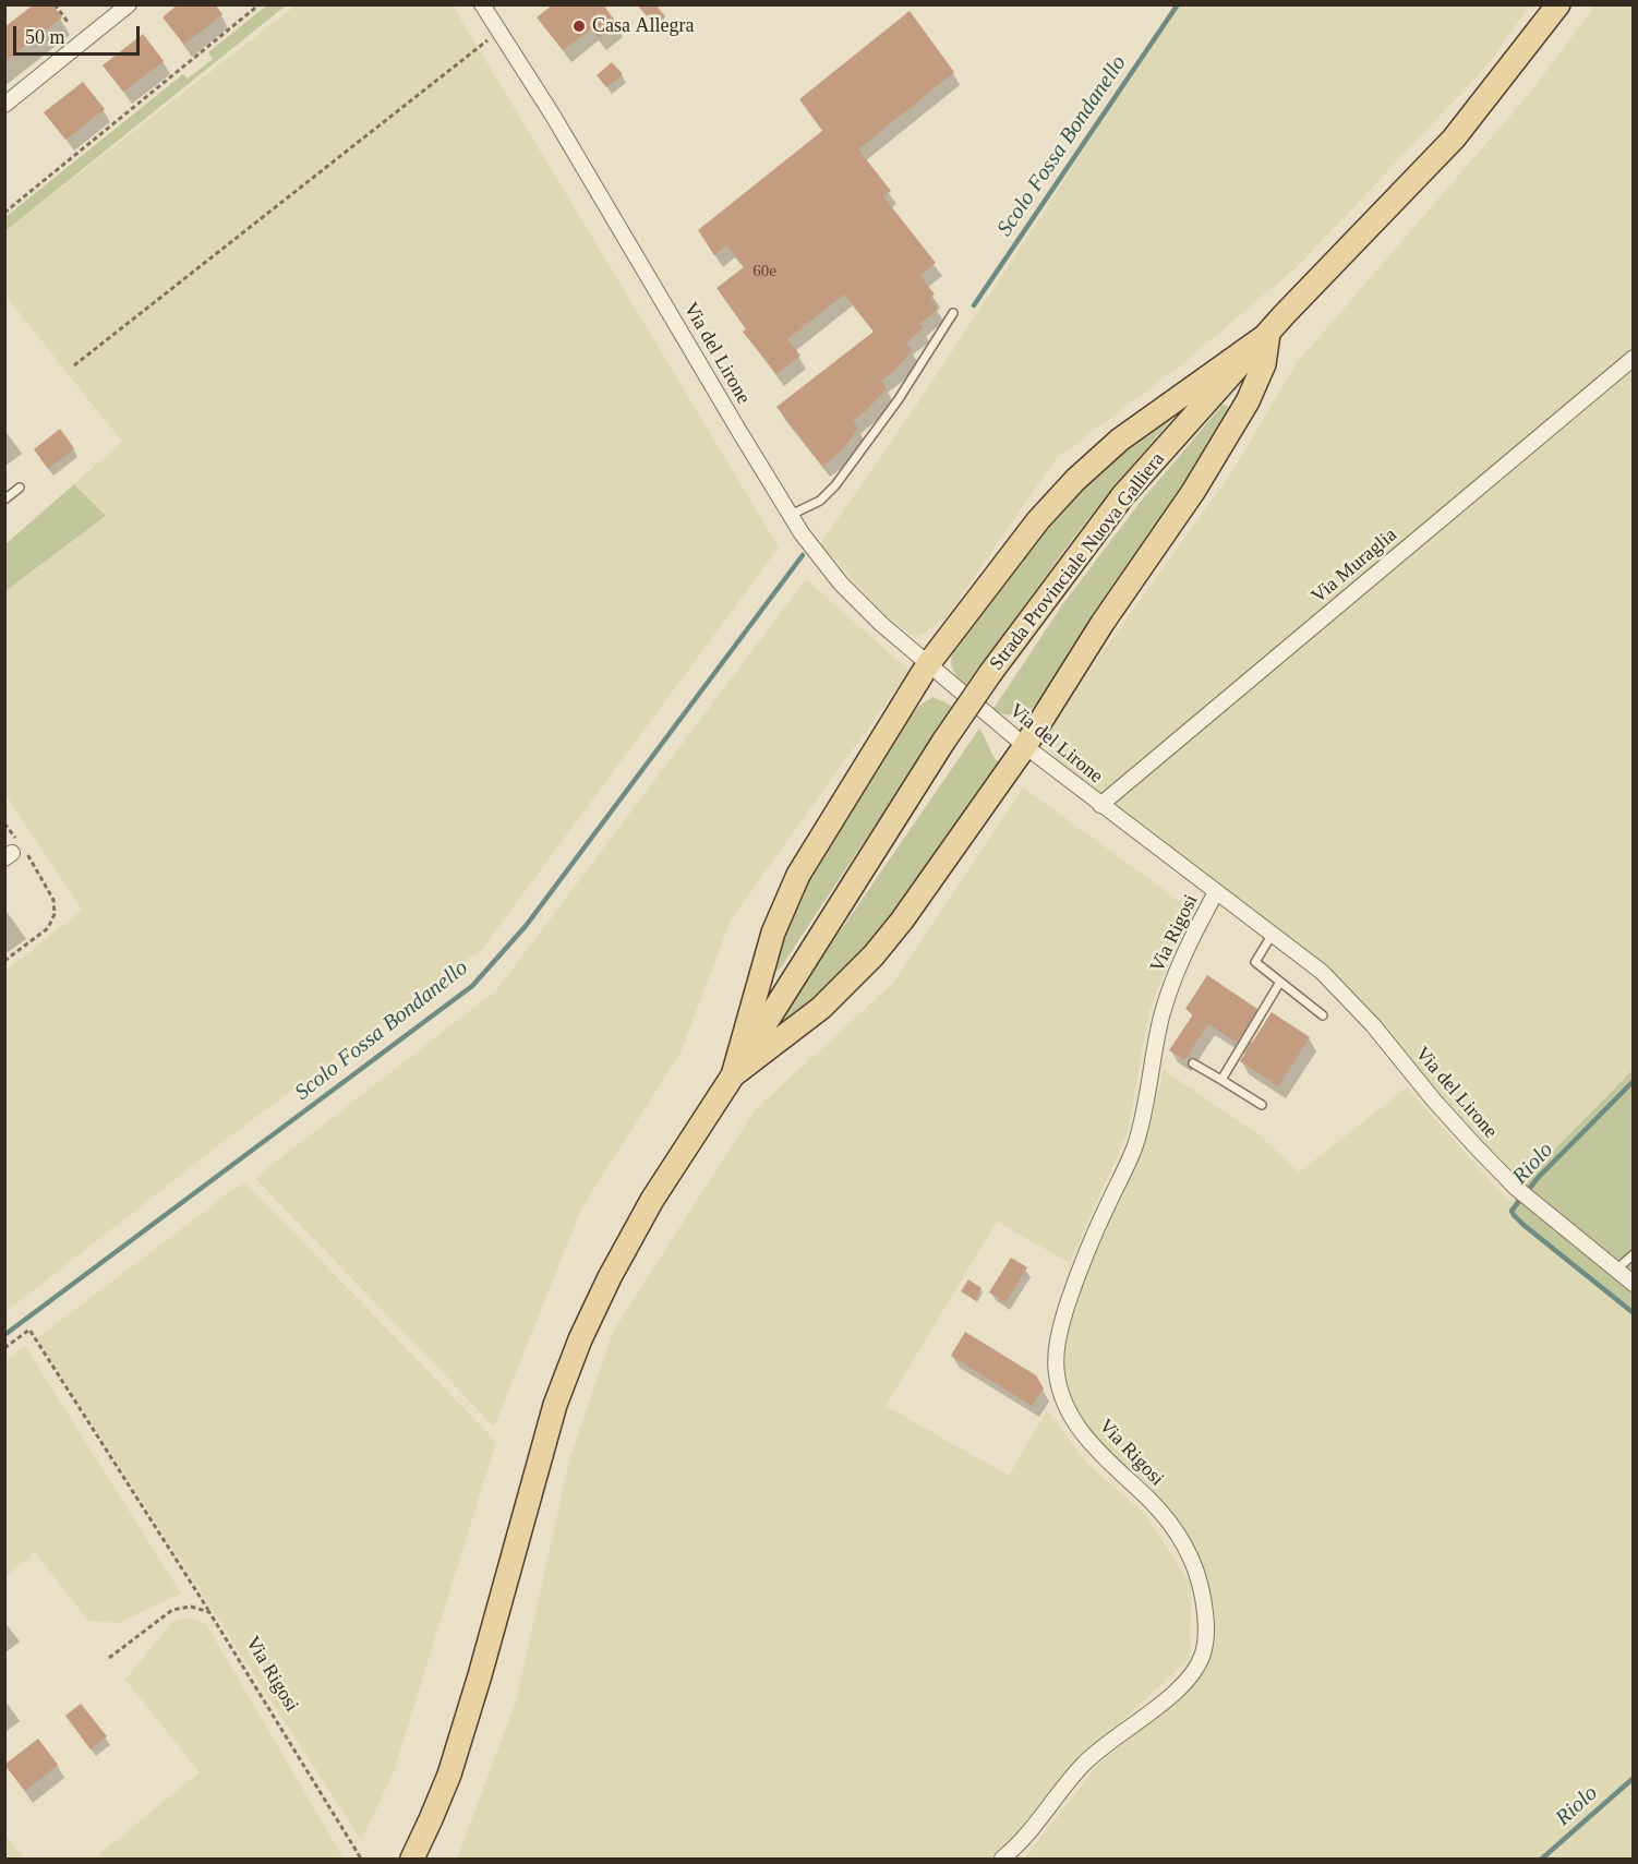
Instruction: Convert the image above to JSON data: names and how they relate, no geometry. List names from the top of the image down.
{
  "streets": {
    "main road": ["Strada Provinciale Nuova Galliera"],
    "street": ["Via del Lirone", "Via Muraglia", "Via Rigosi"]
  },
  "crossings": [
    ["Via del Lirone", "Via Muraglia"],
    ["Via del Lirone", "Via Rigosi"]
  ],
  "water": ["Scolo Fossa Bondanello", "Riolo"],
  "places": ["Casa Allegra"],
  "house_numbers": ["60e"],
  "scale_bar": "50 m"
}
